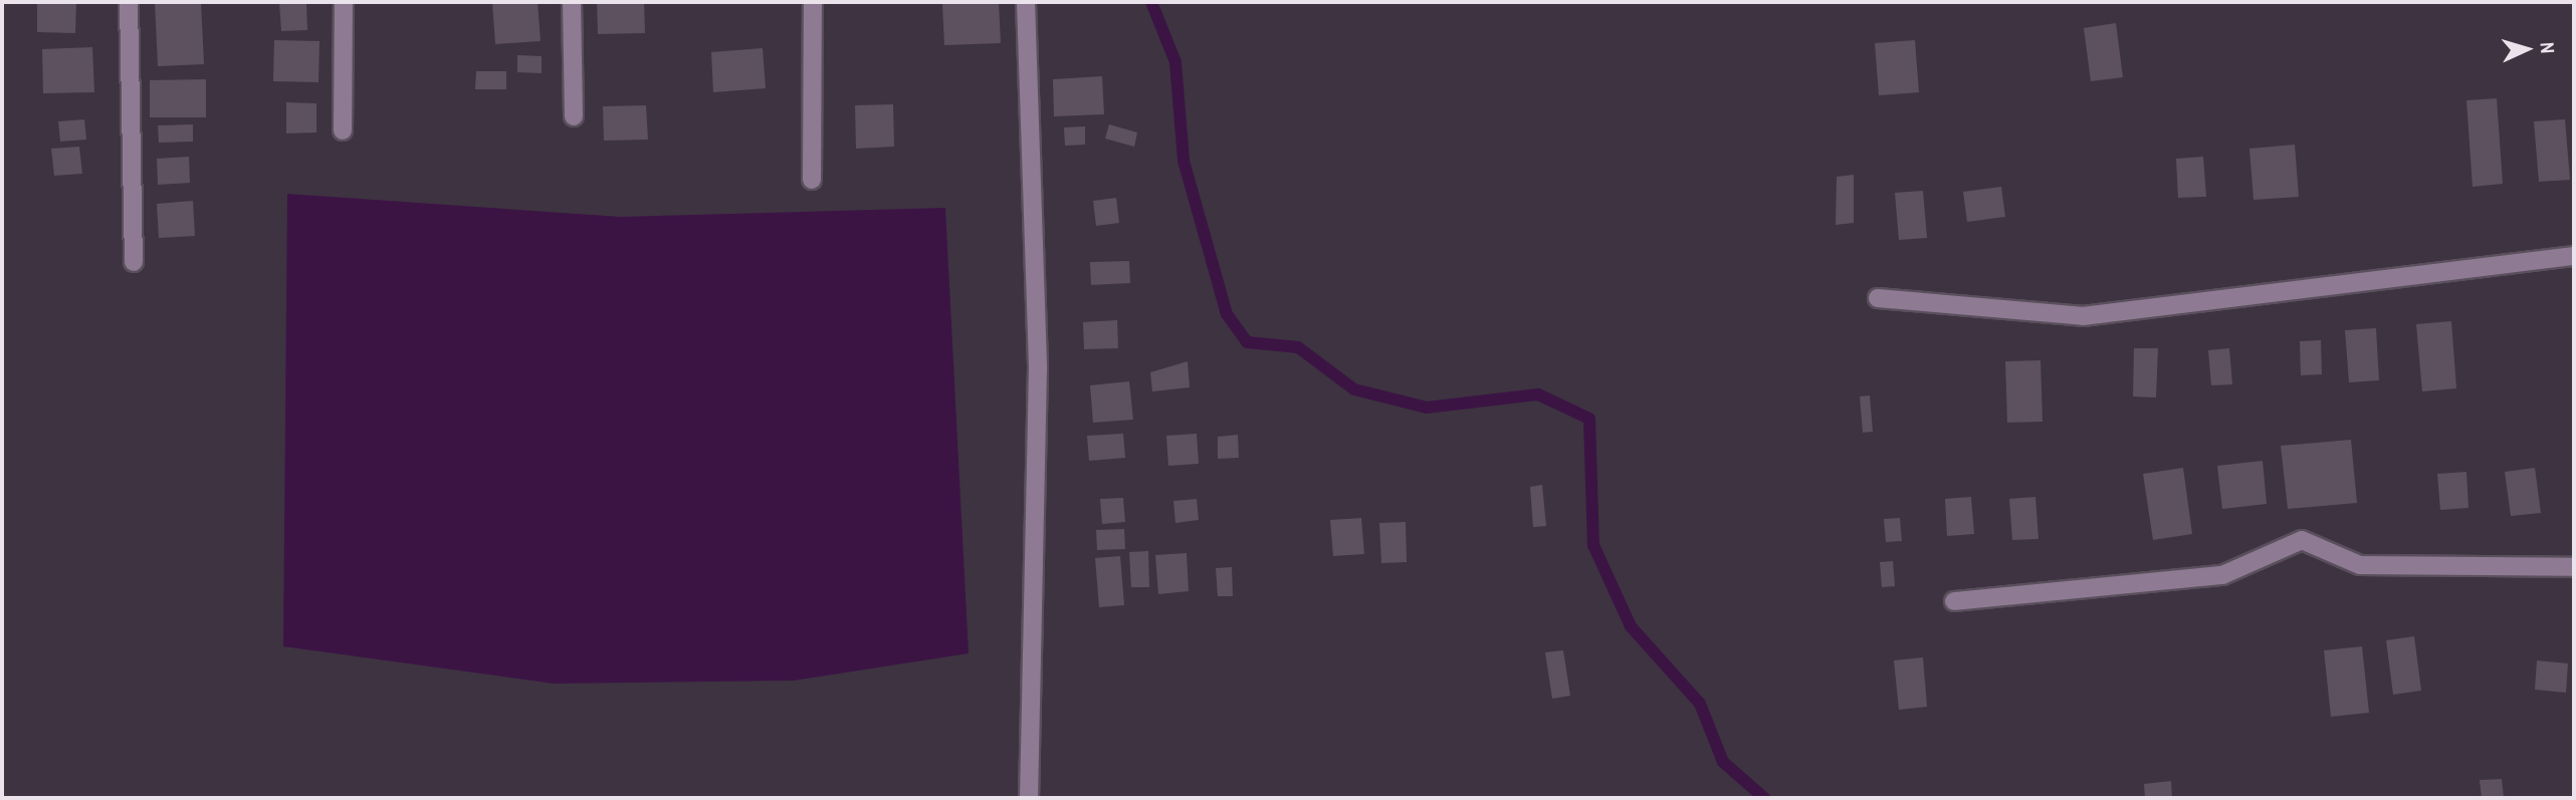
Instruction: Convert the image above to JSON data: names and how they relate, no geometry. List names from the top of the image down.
{
  "north": "right"
}
